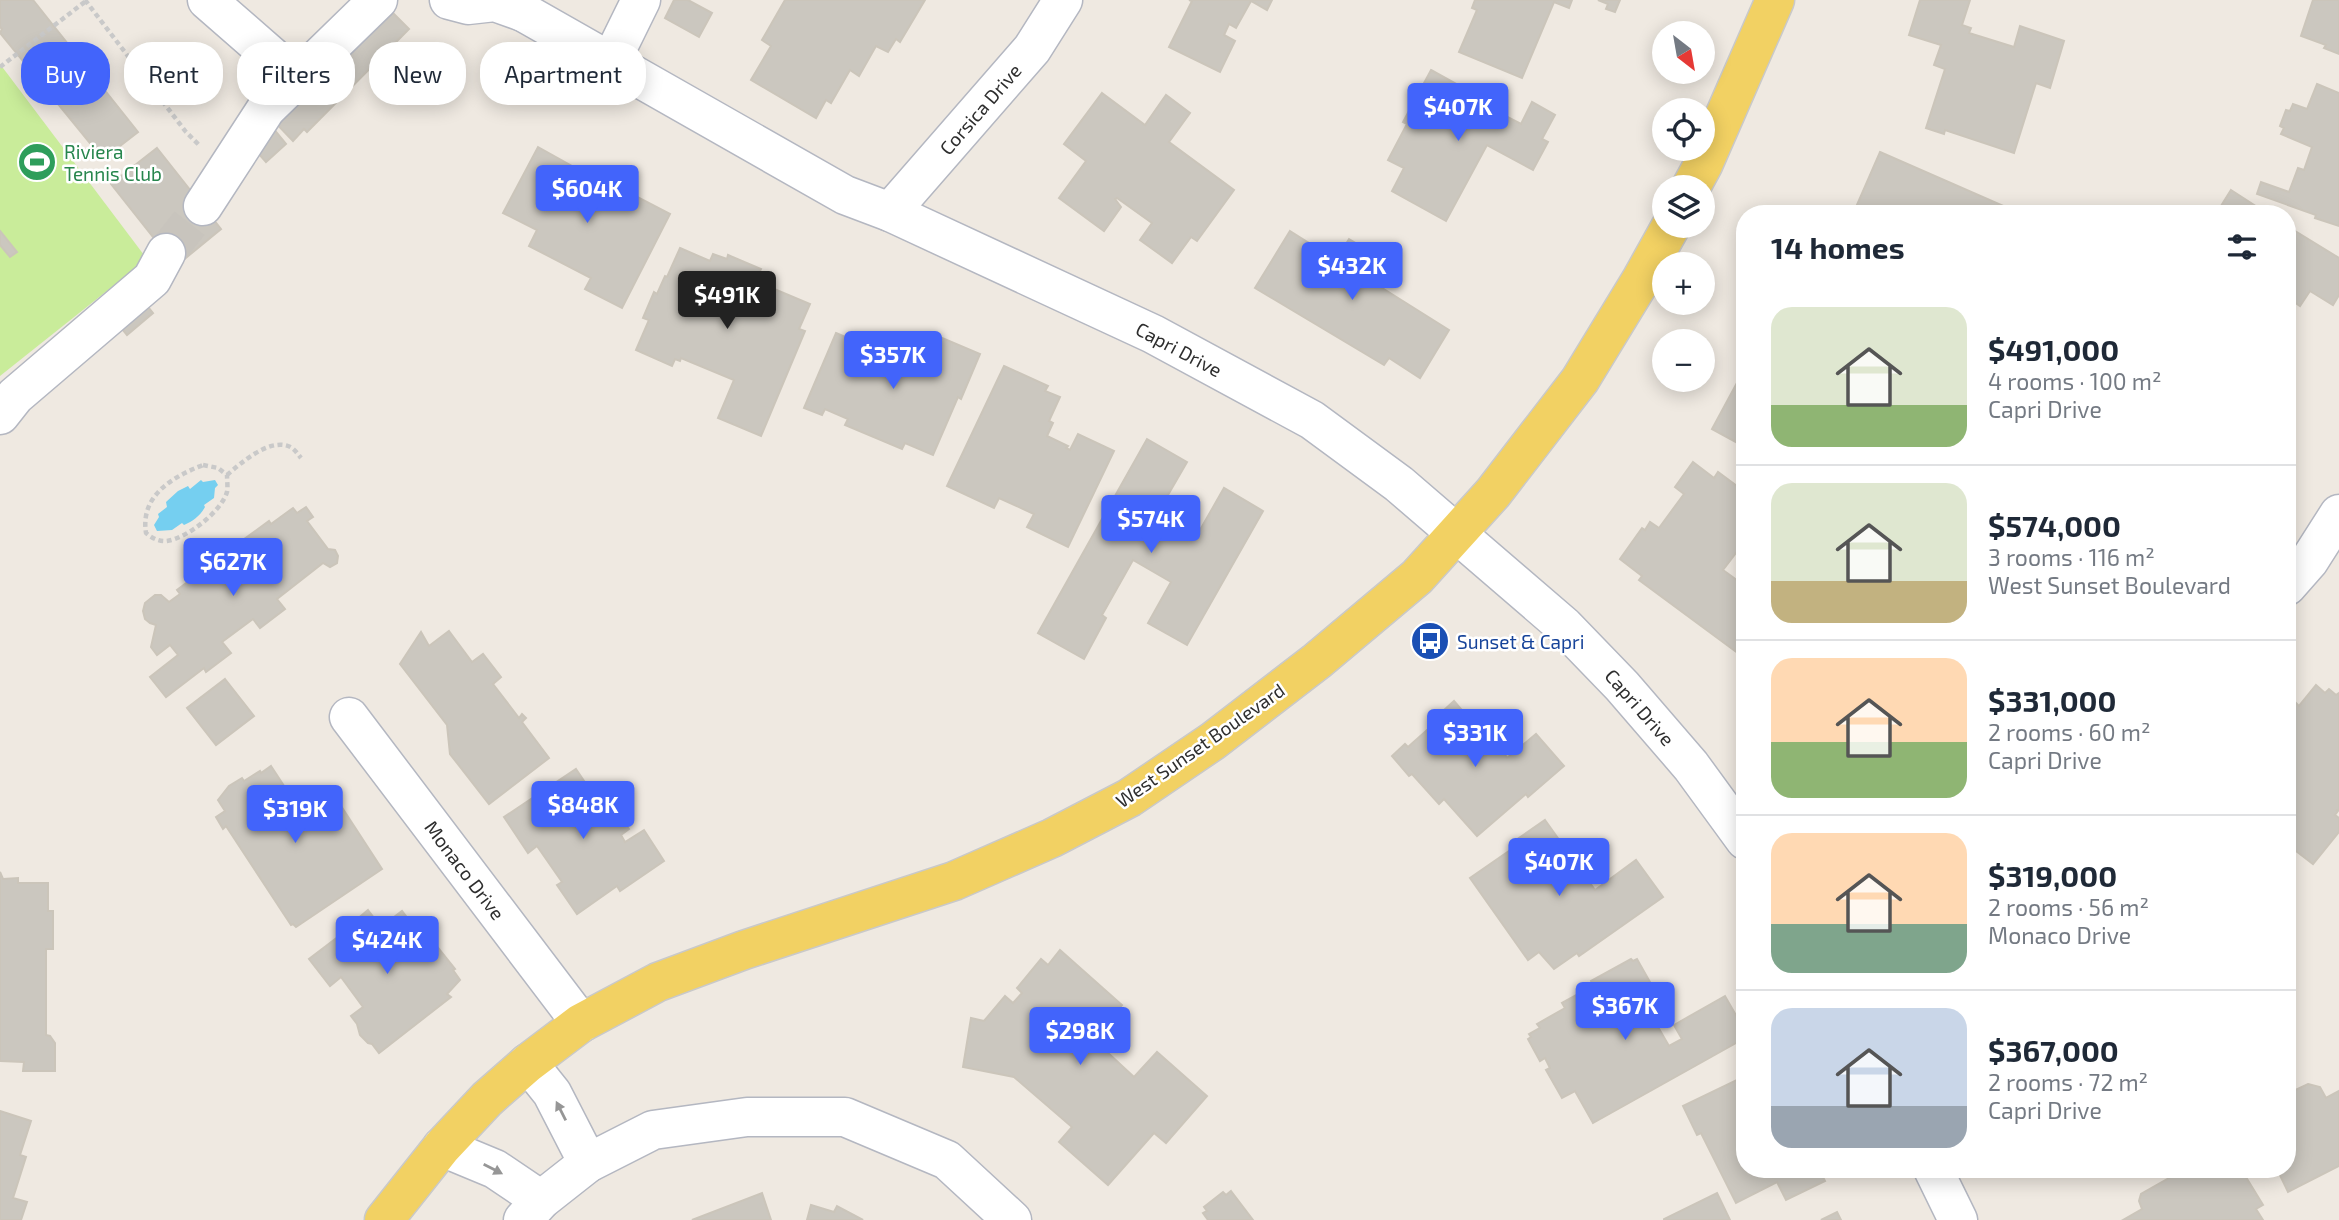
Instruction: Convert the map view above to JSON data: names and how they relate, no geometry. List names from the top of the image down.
{
  "streets": {
    "main road": ["West Sunset Boulevard"],
    "street": ["Corsica Drive", "Capri Drive", "Monaco Drive"]
  },
  "crossings": [
    ["Corsica Drive", "Capri Drive"],
    ["Capri Drive", "West Sunset Boulevard"],
    ["West Sunset Boulevard", "Monaco Drive"]
  ],
  "places": {
    "sports": ["Riviera Tennis Club"],
    "bus stop": ["Sunset & Capri"]
  },
  "north": "bottom right",
  "page": {
    "map_buttons": ["+", "−"],
    "chip": [
      "Buy",
      "Rent",
      "Filters",
      "New",
      "Apartment"
    ],
    "price": [
      "$407K",
      "$604K",
      "$432K",
      "$491K",
      "$357K",
      "$574K",
      "$627K",
      "$331K",
      "$848K",
      "$319K",
      "$407K",
      "$424K",
      "$367K",
      "$298K"
    ],
    "heading": "14 homes",
    "list": [
      {
        "name": "$491,000",
        "note": "4 rooms · 100 m² · Capri Drive"
      },
      {
        "name": "$574,000",
        "note": "3 rooms · 116 m² · West Sunset Boulevard"
      },
      {
        "name": "$331,000",
        "note": "2 rooms · 60 m² · Capri Drive"
      },
      {
        "name": "$319,000",
        "note": "2 rooms · 56 m² · Monaco Drive"
      },
      {
        "name": "$367,000",
        "note": "2 rooms · 72 m² · Capri Drive"
      }
    ]
  }
}
